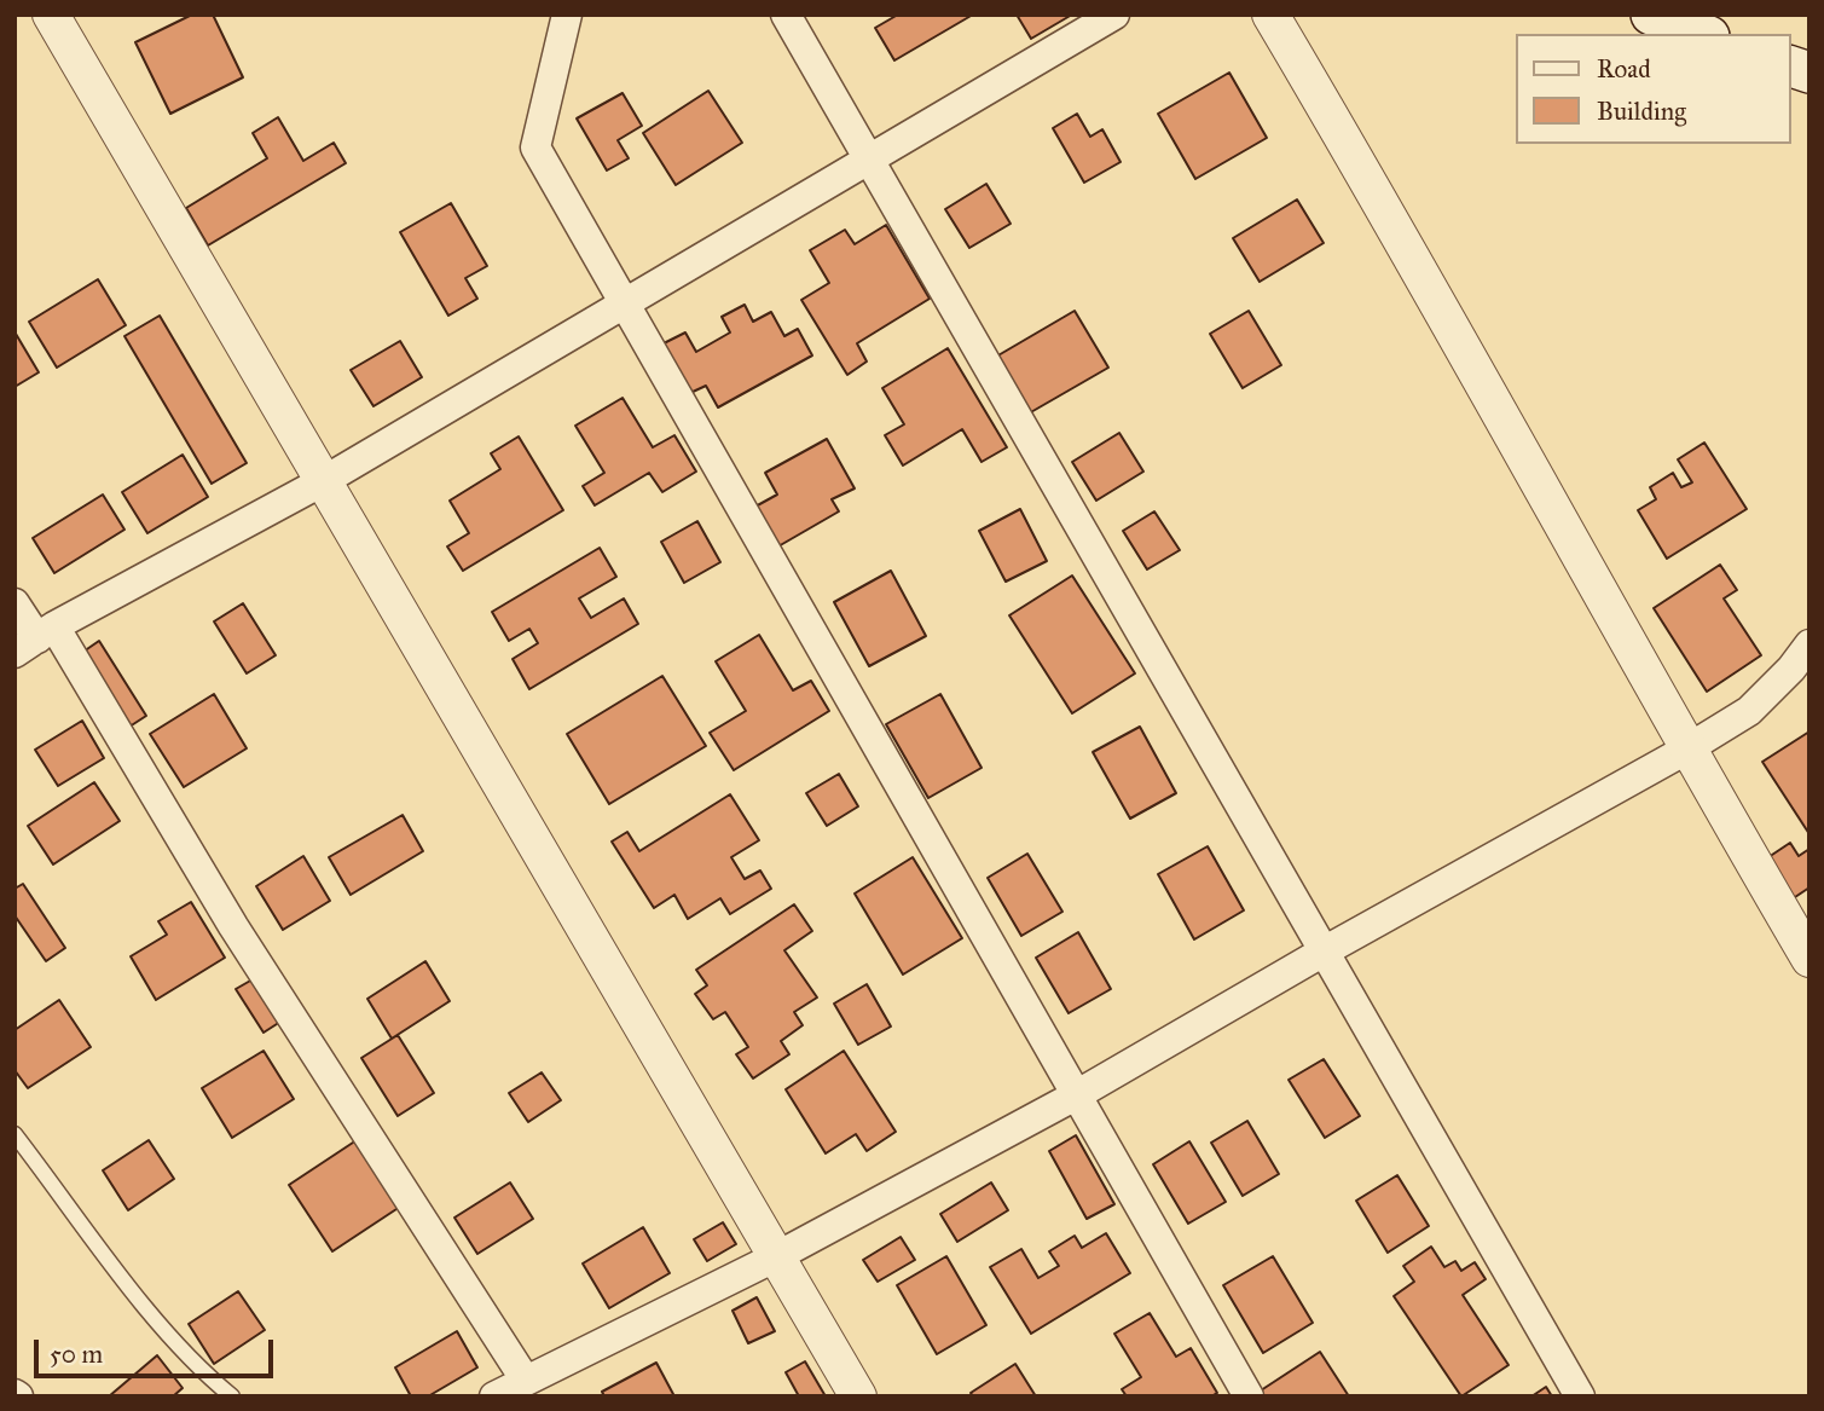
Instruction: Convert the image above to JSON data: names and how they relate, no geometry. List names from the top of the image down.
{
  "legend": ["Road", "Building"],
  "scale_bar": "50 m"
}
